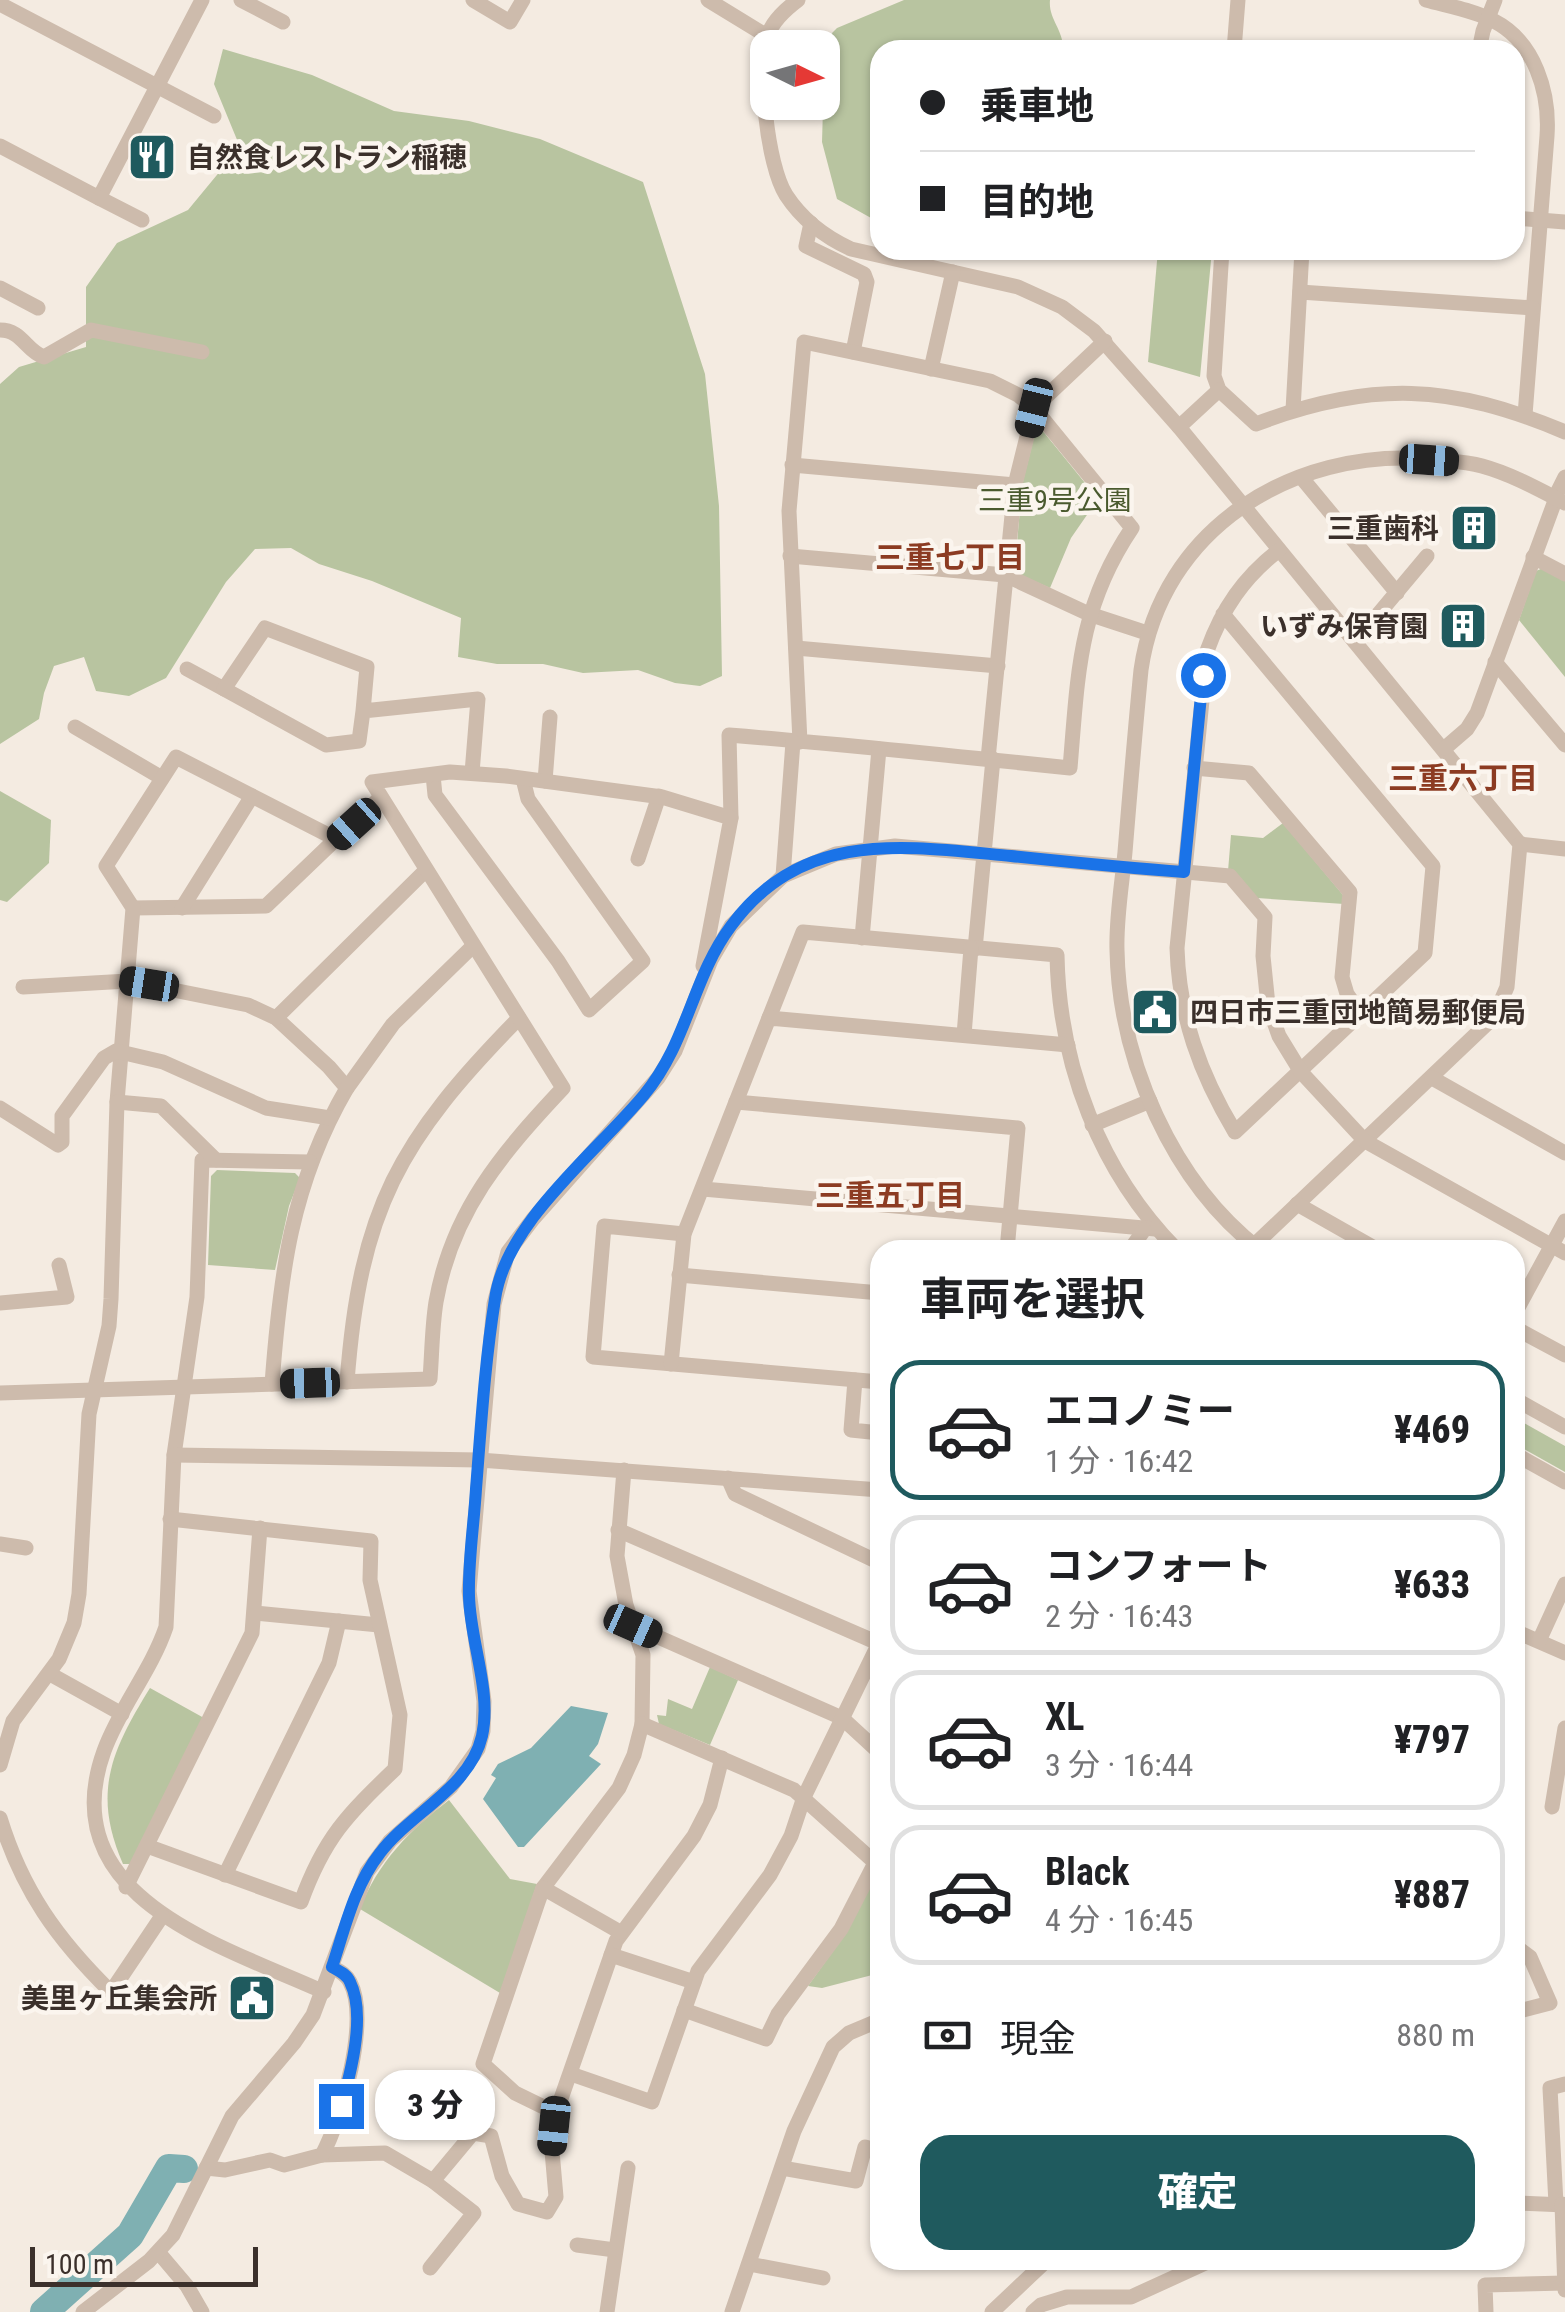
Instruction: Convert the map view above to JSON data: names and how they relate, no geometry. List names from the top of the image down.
{
  "districts": ["三重七丁目", "三重六丁目", "三重五丁目"],
  "parks": ["三重9号公園"],
  "places": {
    "restaurant": ["自然食レストラン稲穂"],
    "building": ["三重歯科", "いずみ保育園"],
    "public building": ["四日市三重団地簡易郵便局", "美里ヶ丘集会所"]
  },
  "scale_bar": "100 m",
  "north": "right",
  "page": {
    "banner": ["乗車地", "目的地"],
    "heading": "車両を選択",
    "list": [
      {
        "name": "エコノミー",
        "note": "1 分 · 16:42",
        "value": "¥469"
      },
      {
        "name": "コンフォート",
        "note": "2 分 · 16:43",
        "value": "¥633"
      },
      {
        "name": "XL",
        "note": "3 分 · 16:44",
        "value": "¥797"
      },
      {
        "name": "Black",
        "note": "4 分 · 16:45",
        "value": "¥887"
      }
    ],
    "pay": ["現金", "880 m"],
    "bubble": "3 分",
    "buttons": "確定",
    "scale": "100 m"
  }
}
